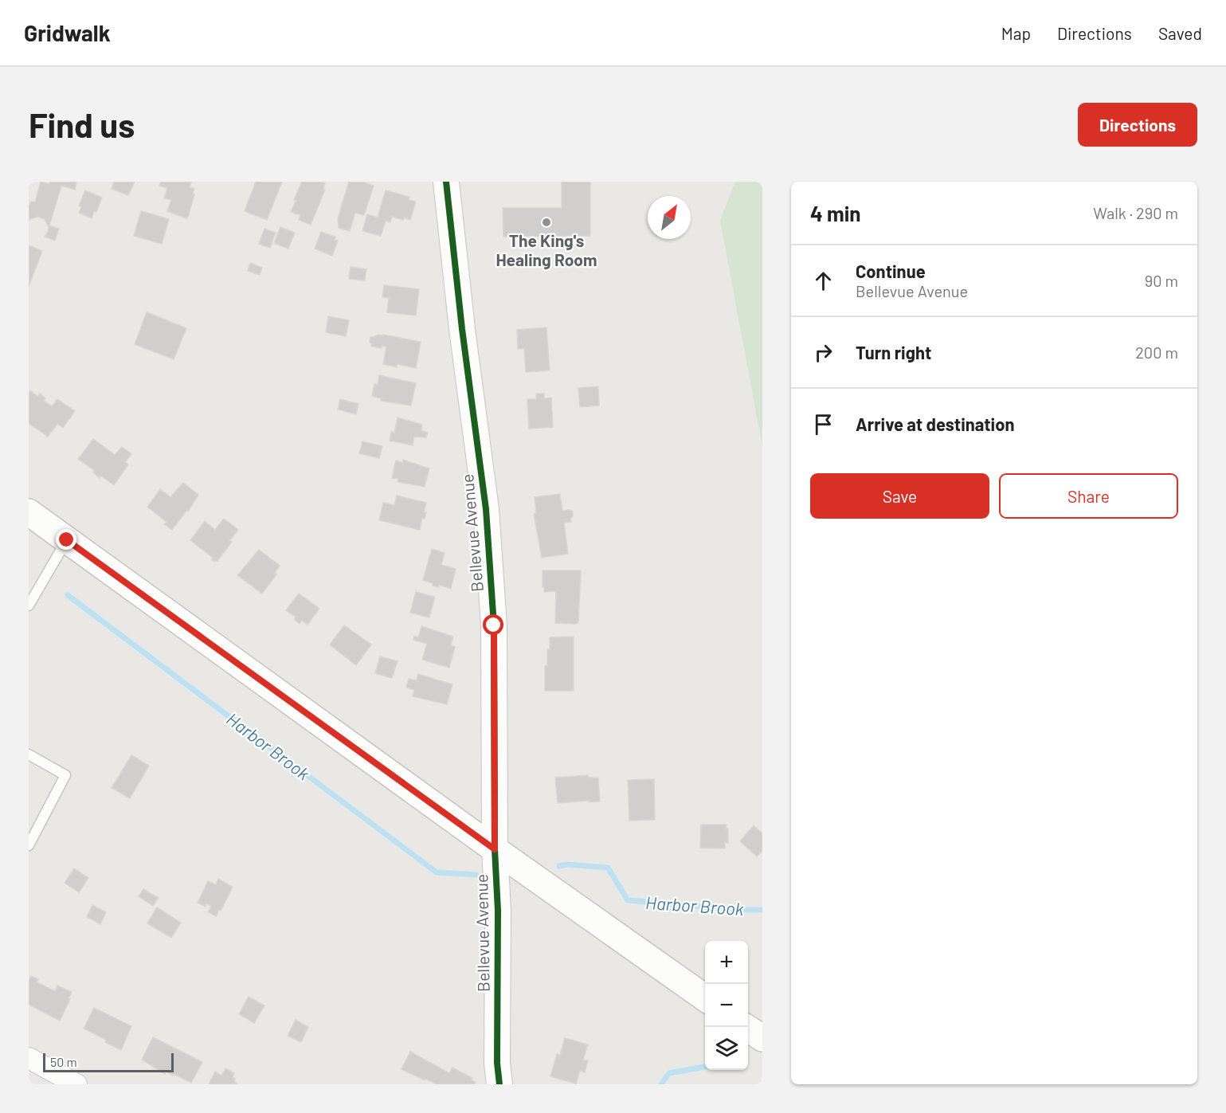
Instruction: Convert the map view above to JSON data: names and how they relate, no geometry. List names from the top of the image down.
{
  "streets": {
    "street": ["Bellevue Avenue"]
  },
  "water": ["Harbor Brook"],
  "places": ["The King's Healing Room"],
  "scale_bar": "50 m",
  "north": "top right",
  "page": {
    "header": "Gridwalk",
    "nav": ["Map", "Directions", "Saved"],
    "buttons": [
      "Directions",
      ["Save", "Share"]
    ],
    "title": "Find us",
    "heading": ["4 min", "Walk · 290 m"],
    "list": [
      ["Continue", "Bellevue Avenue", "90 m"],
      ["Turn right", "200 m"],
      "Arrive at destination"
    ],
    "map_buttons": ["+", "−"],
    "scale": "50 m"
  }
}
